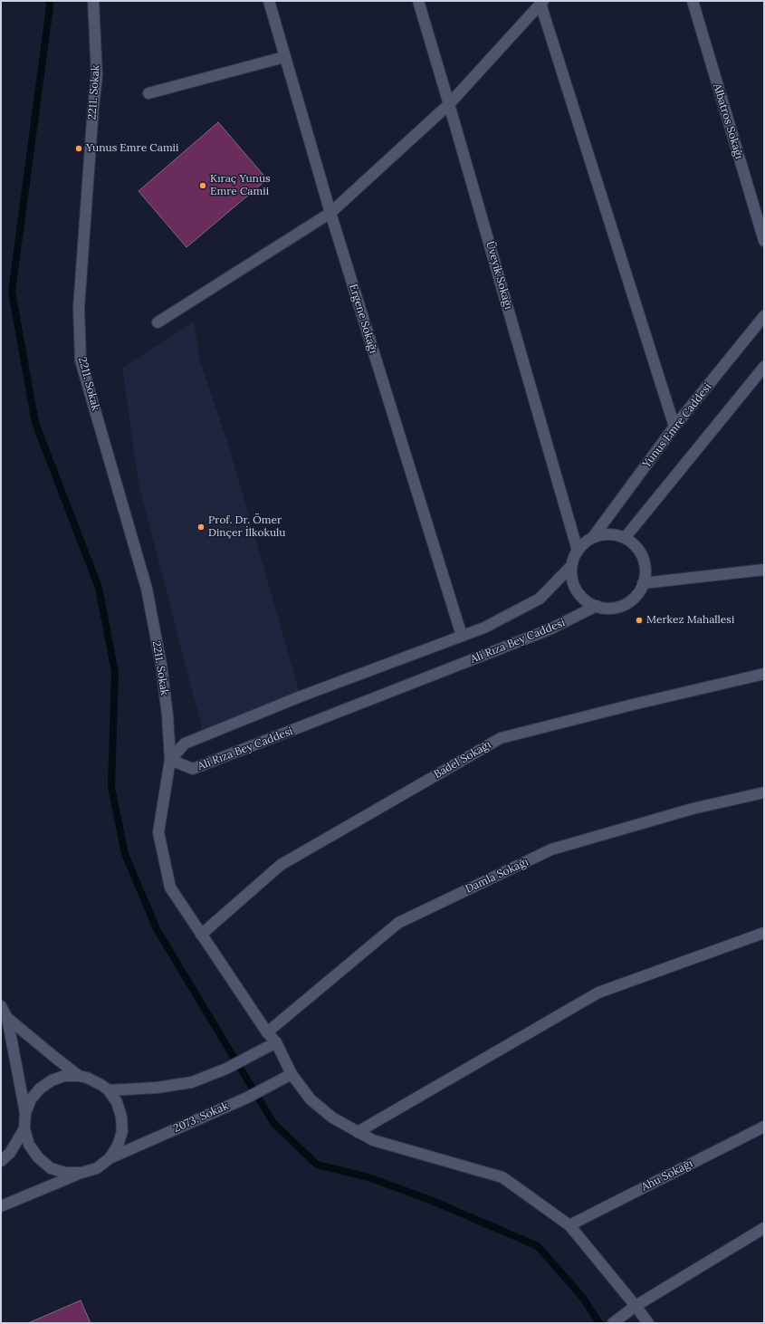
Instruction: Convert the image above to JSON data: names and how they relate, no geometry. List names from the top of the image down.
{
  "streets": {
    "street": [
      "2211. Sokak",
      "Albatros Sokağı",
      "Üveyik Sokağı",
      "Ergene Sokağı",
      "Yunus Emre Caddesi",
      "Ali Rıza Bey Caddesi",
      "Badel Sokağı",
      "Damla Sokağı",
      "2073. Sokak",
      "Ahu Sokağı"
    ]
  },
  "crossings": [
    ["2211. Sokak", "Ali Rıza Bey Caddesi"],
    ["2211. Sokak", "Badel Sokağı"],
    ["2211. Sokak", "Damla Sokağı"],
    ["2211. Sokak", "2073. Sokak"],
    ["2211. Sokak", "Ahu Sokağı"],
    ["Üveyik Sokağı", "Yunus Emre Caddesi"],
    ["Üveyik Sokağı", "Ali Rıza Bey Caddesi"],
    ["Yunus Emre Caddesi", "Ali Rıza Bey Caddesi"]
  ],
  "places": [
    "Yunus Emre Camii",
    "Kıraç Yunus Emre Camii",
    "Prof. Dr. Ömer Dinçer İlkokulu",
    "Merkez Mahallesi"
  ]
}
